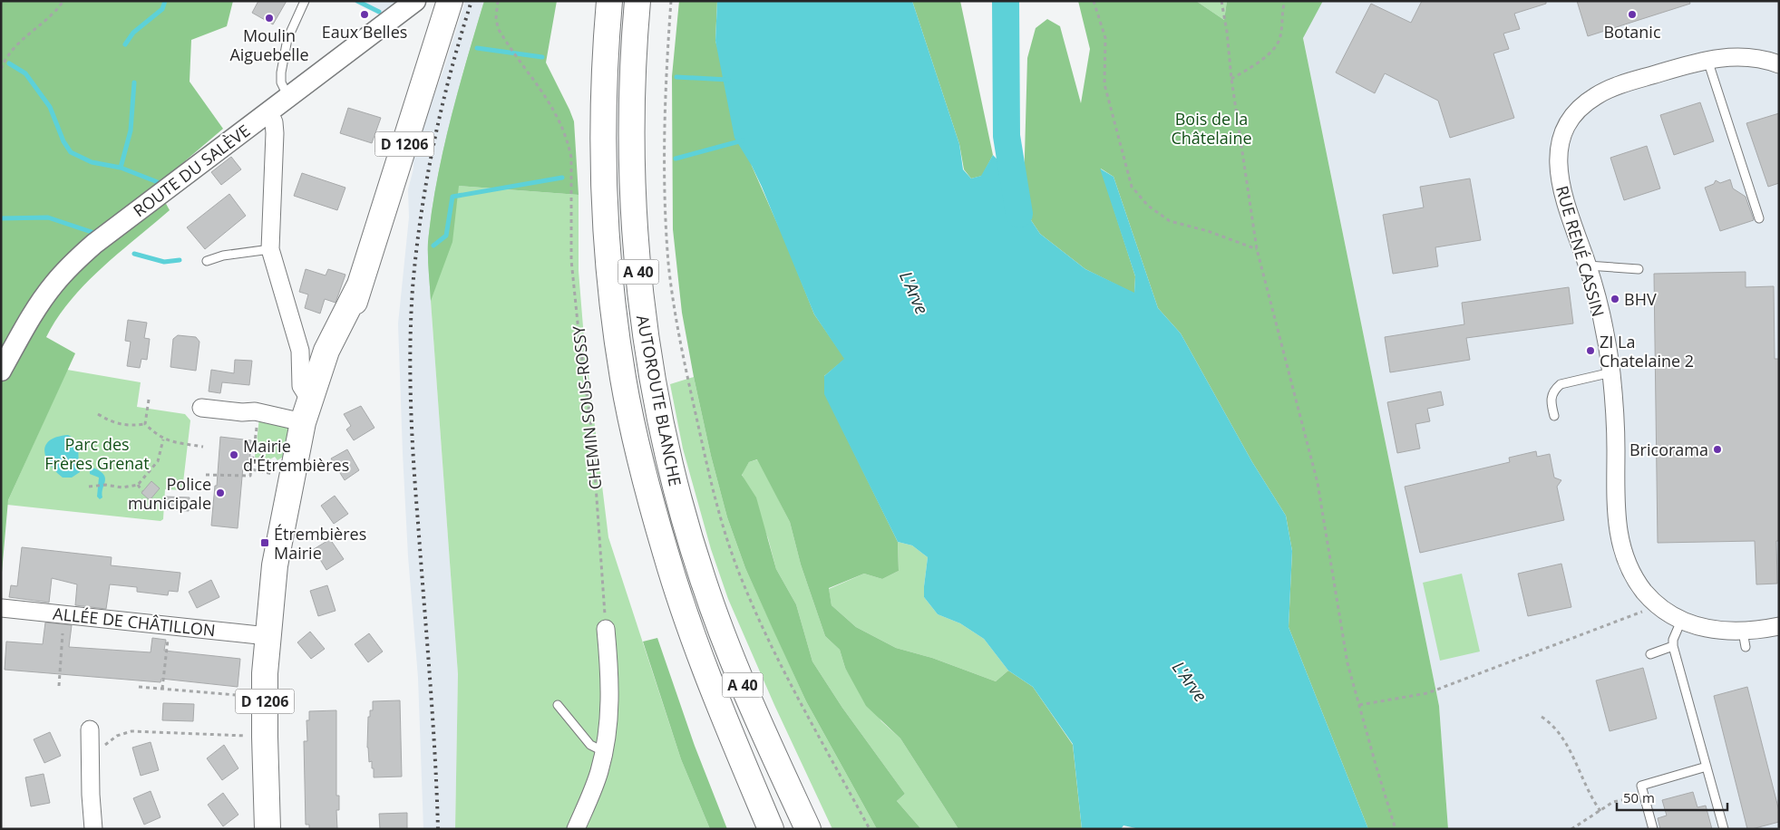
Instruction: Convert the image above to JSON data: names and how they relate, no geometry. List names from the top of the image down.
{
  "streets": {
    "main road": ["D 1206", "A 40", "AUTOROUTE BLANCHE"],
    "street": ["ROUTE DU SALÈVE", "RUE RENÉ CASSIN", "ALLÉE DE CHÂTILLON"],
    "path": ["CHEMIN SOUS-ROSSY"]
  },
  "crossings": [
    ["D 1206", "ALLÉE DE CHÂTILLON"]
  ],
  "water": ["L'Arve"],
  "parks": ["Bois de la Châtelaine", "Parc des Frères Grenat"],
  "places": {
    "other": [
      "Eaux Belles",
      "Botanic",
      "Moulin Aiguebelle",
      "BHV",
      "ZI La Chatelaine 2",
      "Bricorama",
      "Mairie d'Étrembières",
      "Police municipale"
    ],
    "transit": ["Étrembières Mairie"]
  },
  "scale_bar": "50 m"
}
